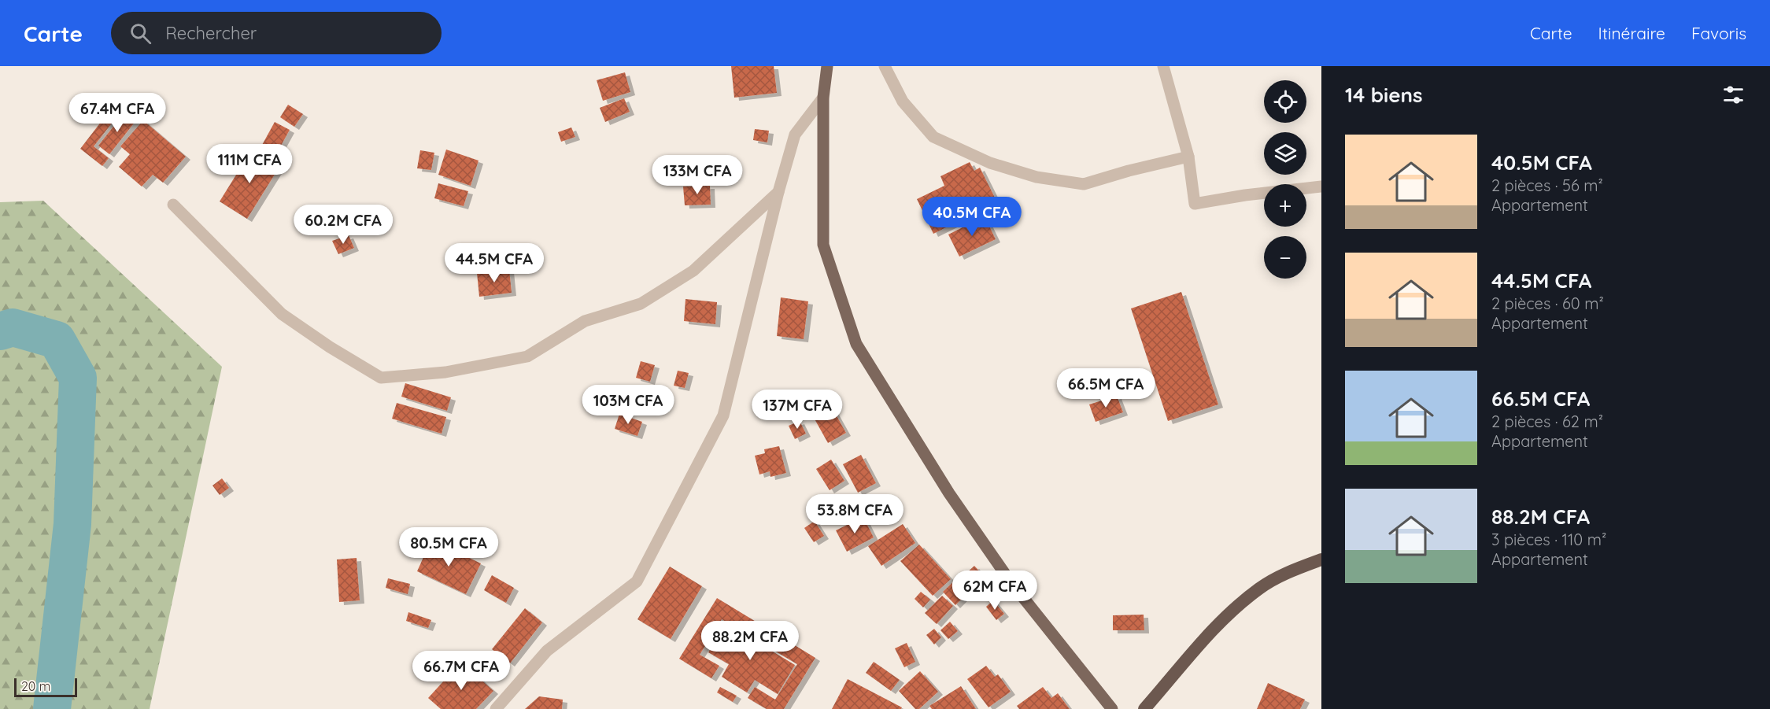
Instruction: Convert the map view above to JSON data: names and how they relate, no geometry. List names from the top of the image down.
{
  "scale_bar": "20 m",
  "page": {
    "header": "Carte",
    "search": "Rechercher",
    "nav": ["Carte", "Itinéraire", "Favoris"],
    "heading": "14 biens",
    "map_buttons": ["+", "−"],
    "price": [
      "67.4M CFA",
      "111M CFA",
      "133M CFA",
      "40.5M CFA",
      "60.2M CFA",
      "44.5M CFA",
      "66.5M CFA",
      "103M CFA",
      "137M CFA",
      "53.8M CFA",
      "80.5M CFA",
      "62M CFA",
      "88.2M CFA",
      "66.7M CFA"
    ],
    "list": [
      {
        "name": "40.5M CFA",
        "note": "2 pièces · 56 m² · Appartement"
      },
      {
        "name": "44.5M CFA",
        "note": "2 pièces · 60 m² · Appartement"
      },
      {
        "name": "66.5M CFA",
        "note": "2 pièces · 62 m² · Appartement"
      },
      {
        "name": "88.2M CFA",
        "note": "3 pièces · 110 m² · Appartement"
      }
    ],
    "scale": "20 m"
  }
}
